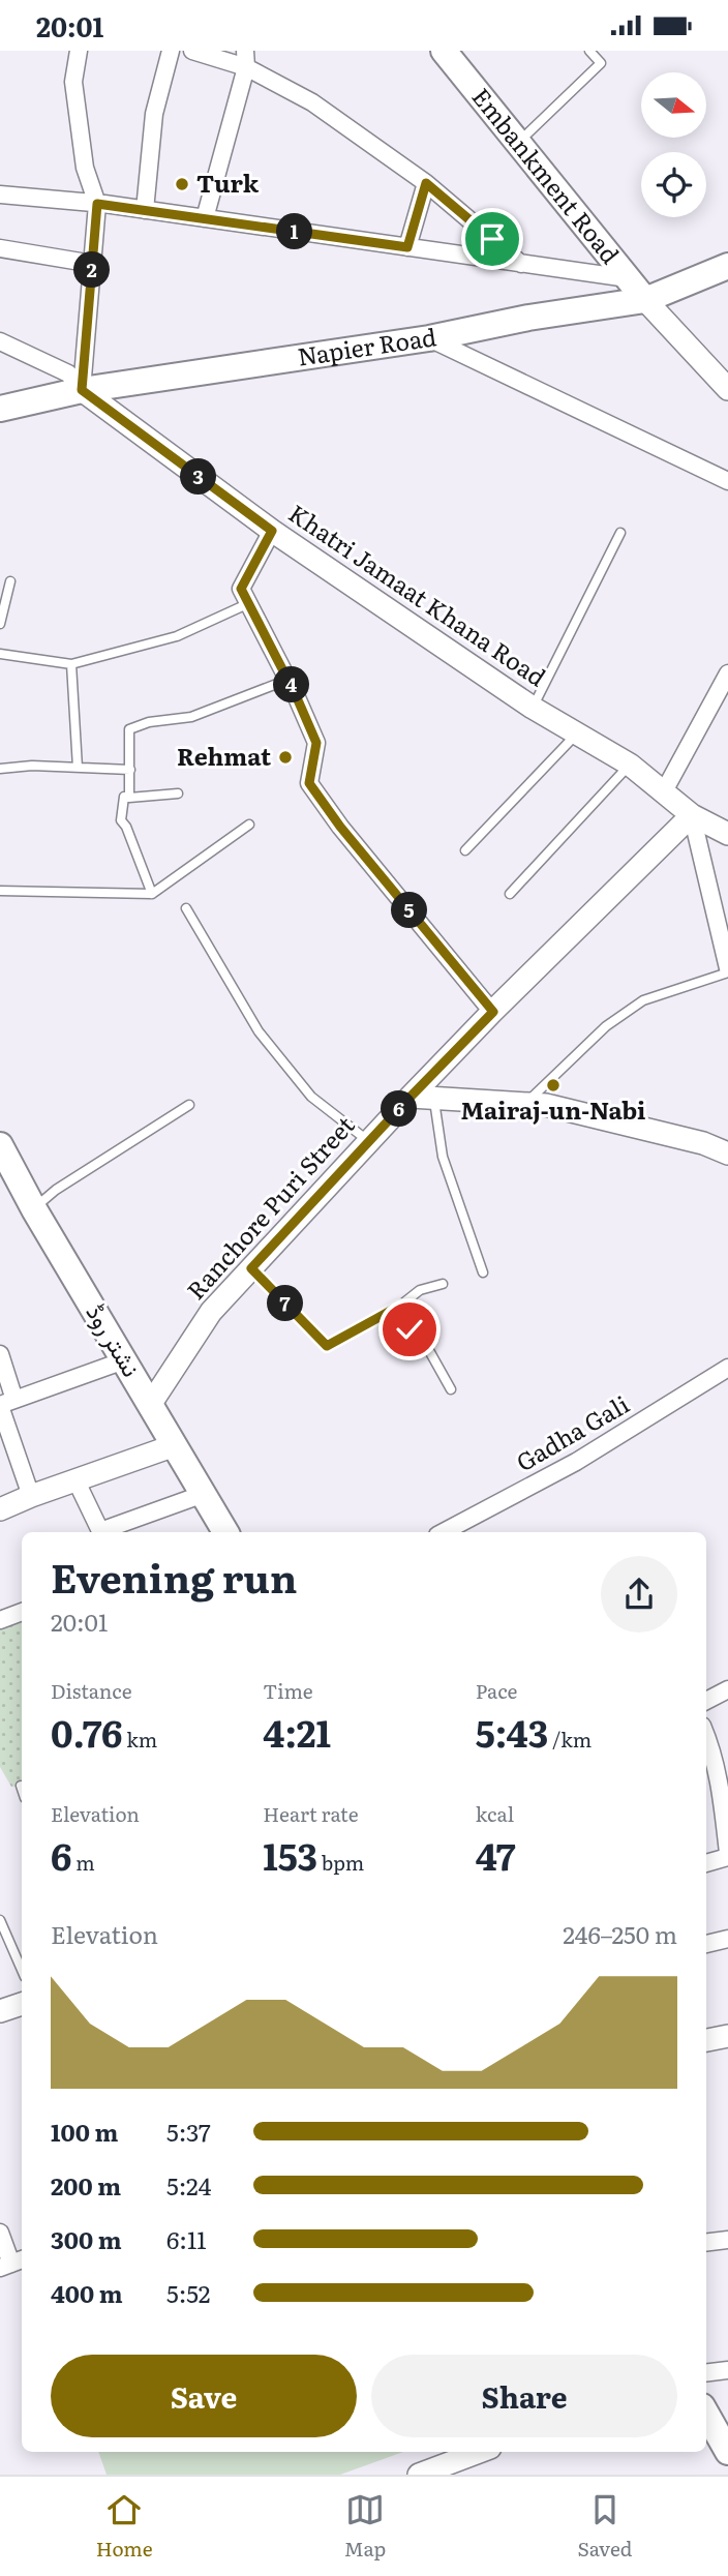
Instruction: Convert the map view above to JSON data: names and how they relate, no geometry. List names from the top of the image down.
{
  "streets": {
    "main road": ["Embankment Road", "Napier Road", "نشتر روڈ"],
    "street": ["Khatri Jamaat Khana Road", "Ranchore Puri Street", "Gadha Gali"]
  },
  "crossings": [
    ["Embankment Road", "Napier Road"],
    ["Napier Road", "Khatri Jamaat Khana Road"],
    ["Khatri Jamaat Khana Road", "Ranchore Puri Street"],
    ["Ranchore Puri Street", "نشتر روڈ"]
  ],
  "places": ["Turk", "Rehmat", "Mairaj-un-Nabi"],
  "north": "right",
  "page": {
    "status": "20:01",
    "pins": [
      "1",
      "2",
      "3",
      "4",
      "5",
      "6",
      "7"
    ],
    "heading": ["Evening run", "20:01"],
    "stats": [
      ["Distance", "0.76 km"],
      ["Time", "4:21"],
      ["Pace", "5:43 /km"],
      ["Elevation", "6 m"],
      ["Heart rate", "153 bpm"],
      ["kcal", "47"]
    ],
    "chart": ["Elevation", "246–250 m"],
    "list": [
      {
        "name": "100 m",
        "note": "5:37"
      },
      {
        "name": "200 m",
        "note": "5:24"
      },
      {
        "name": "300 m",
        "note": "6:11"
      },
      {
        "name": "400 m",
        "note": "5:52"
      }
    ],
    "buttons": ["Save", "Share"],
    "tabs": ["Home", "Map", "Saved"]
  }
}
